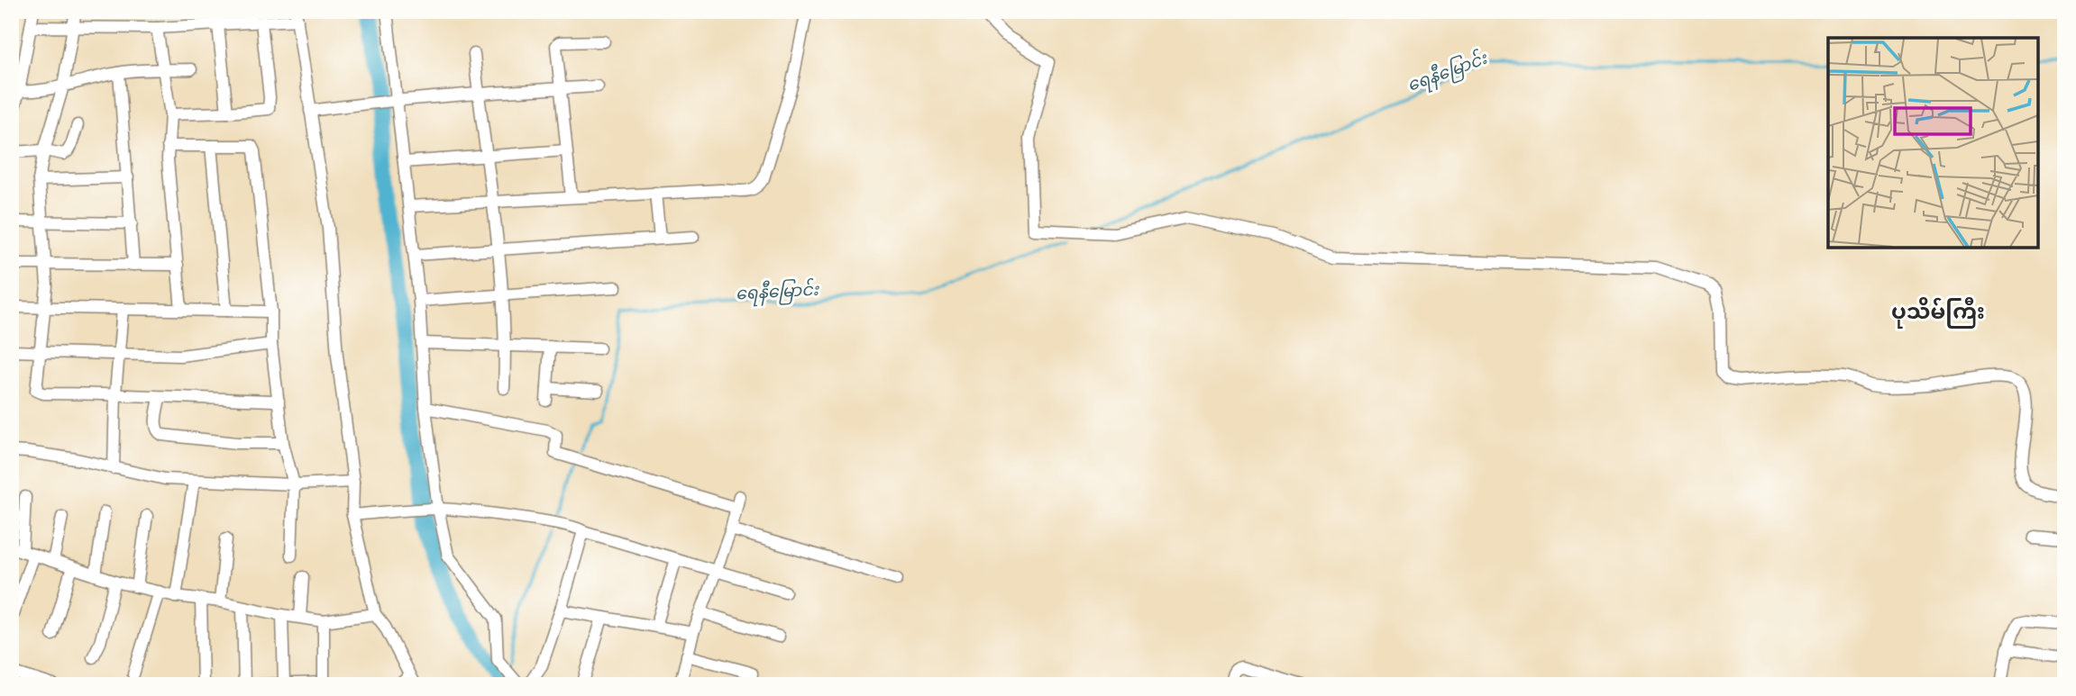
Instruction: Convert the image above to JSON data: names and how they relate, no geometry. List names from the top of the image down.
{
  "districts": ["ပုသိမ်ကြီး"],
  "water": ["ရေနီမြောင်း"]
}
